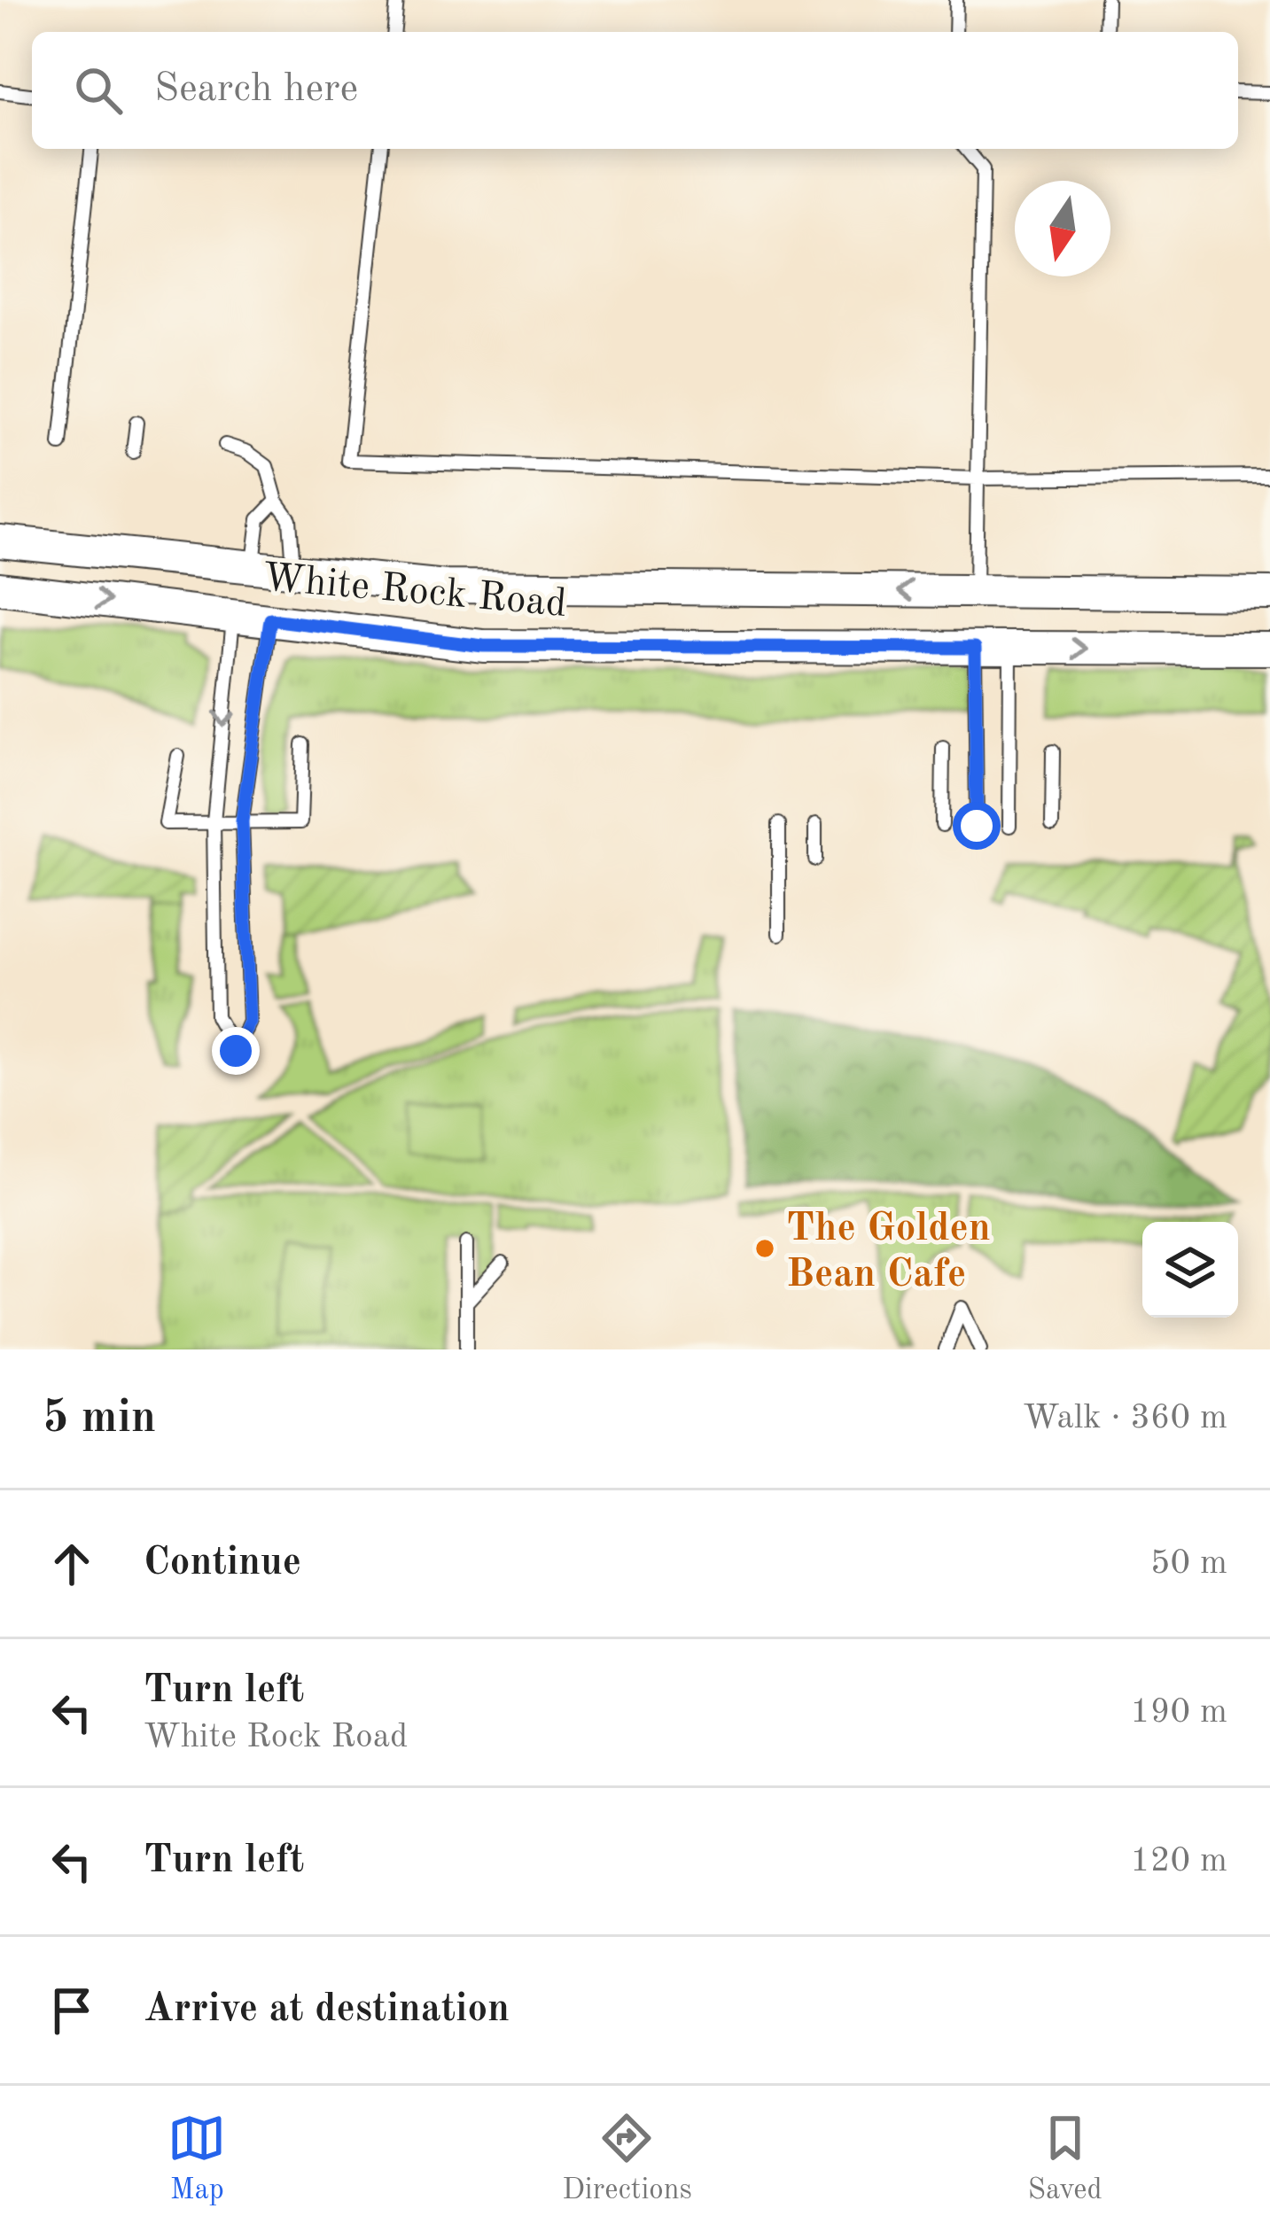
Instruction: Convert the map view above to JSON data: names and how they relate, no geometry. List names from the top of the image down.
{
  "streets": {
    "main road": ["White Rock Road"]
  },
  "places": ["The Golden Bean Cafe"],
  "north": "bottom",
  "page": {
    "search": "Search here",
    "heading": ["5 min", "Walk · 360 m"],
    "list": [
      ["Continue", "50 m"],
      ["Turn left", "White Rock Road", "190 m"],
      ["Turn left", "120 m"],
      "Arrive at destination"
    ],
    "nav": ["Map", "Directions", "Saved"]
  }
}
